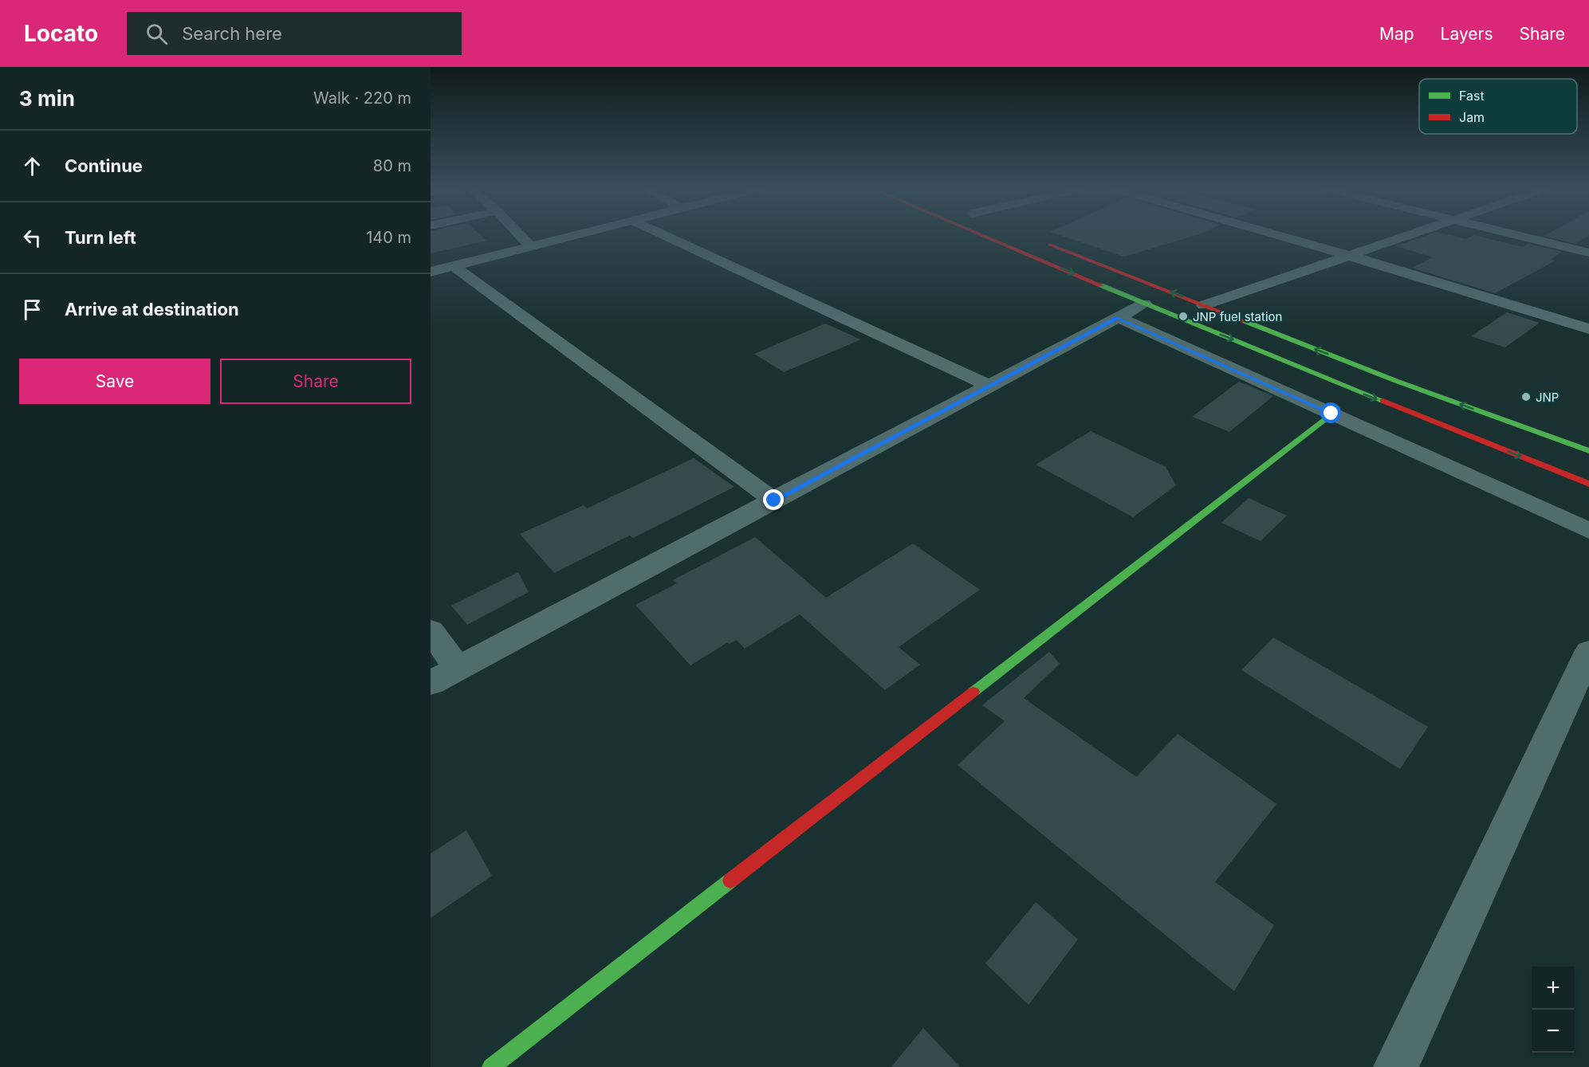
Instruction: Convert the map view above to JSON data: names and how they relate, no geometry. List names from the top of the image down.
{
  "places": ["JNP fuel station", "JNP"],
  "legend": ["Fast", "Jam"],
  "page": {
    "header": "Locato",
    "search": "Search here",
    "nav": ["Map", "Layers", "Share"],
    "heading": ["3 min", "Walk · 220 m"],
    "list": [
      ["Continue", "80 m"],
      ["Turn left", "140 m"],
      "Arrive at destination"
    ],
    "buttons": ["Save", "Share"],
    "map_buttons": ["+", "−"]
  }
}
